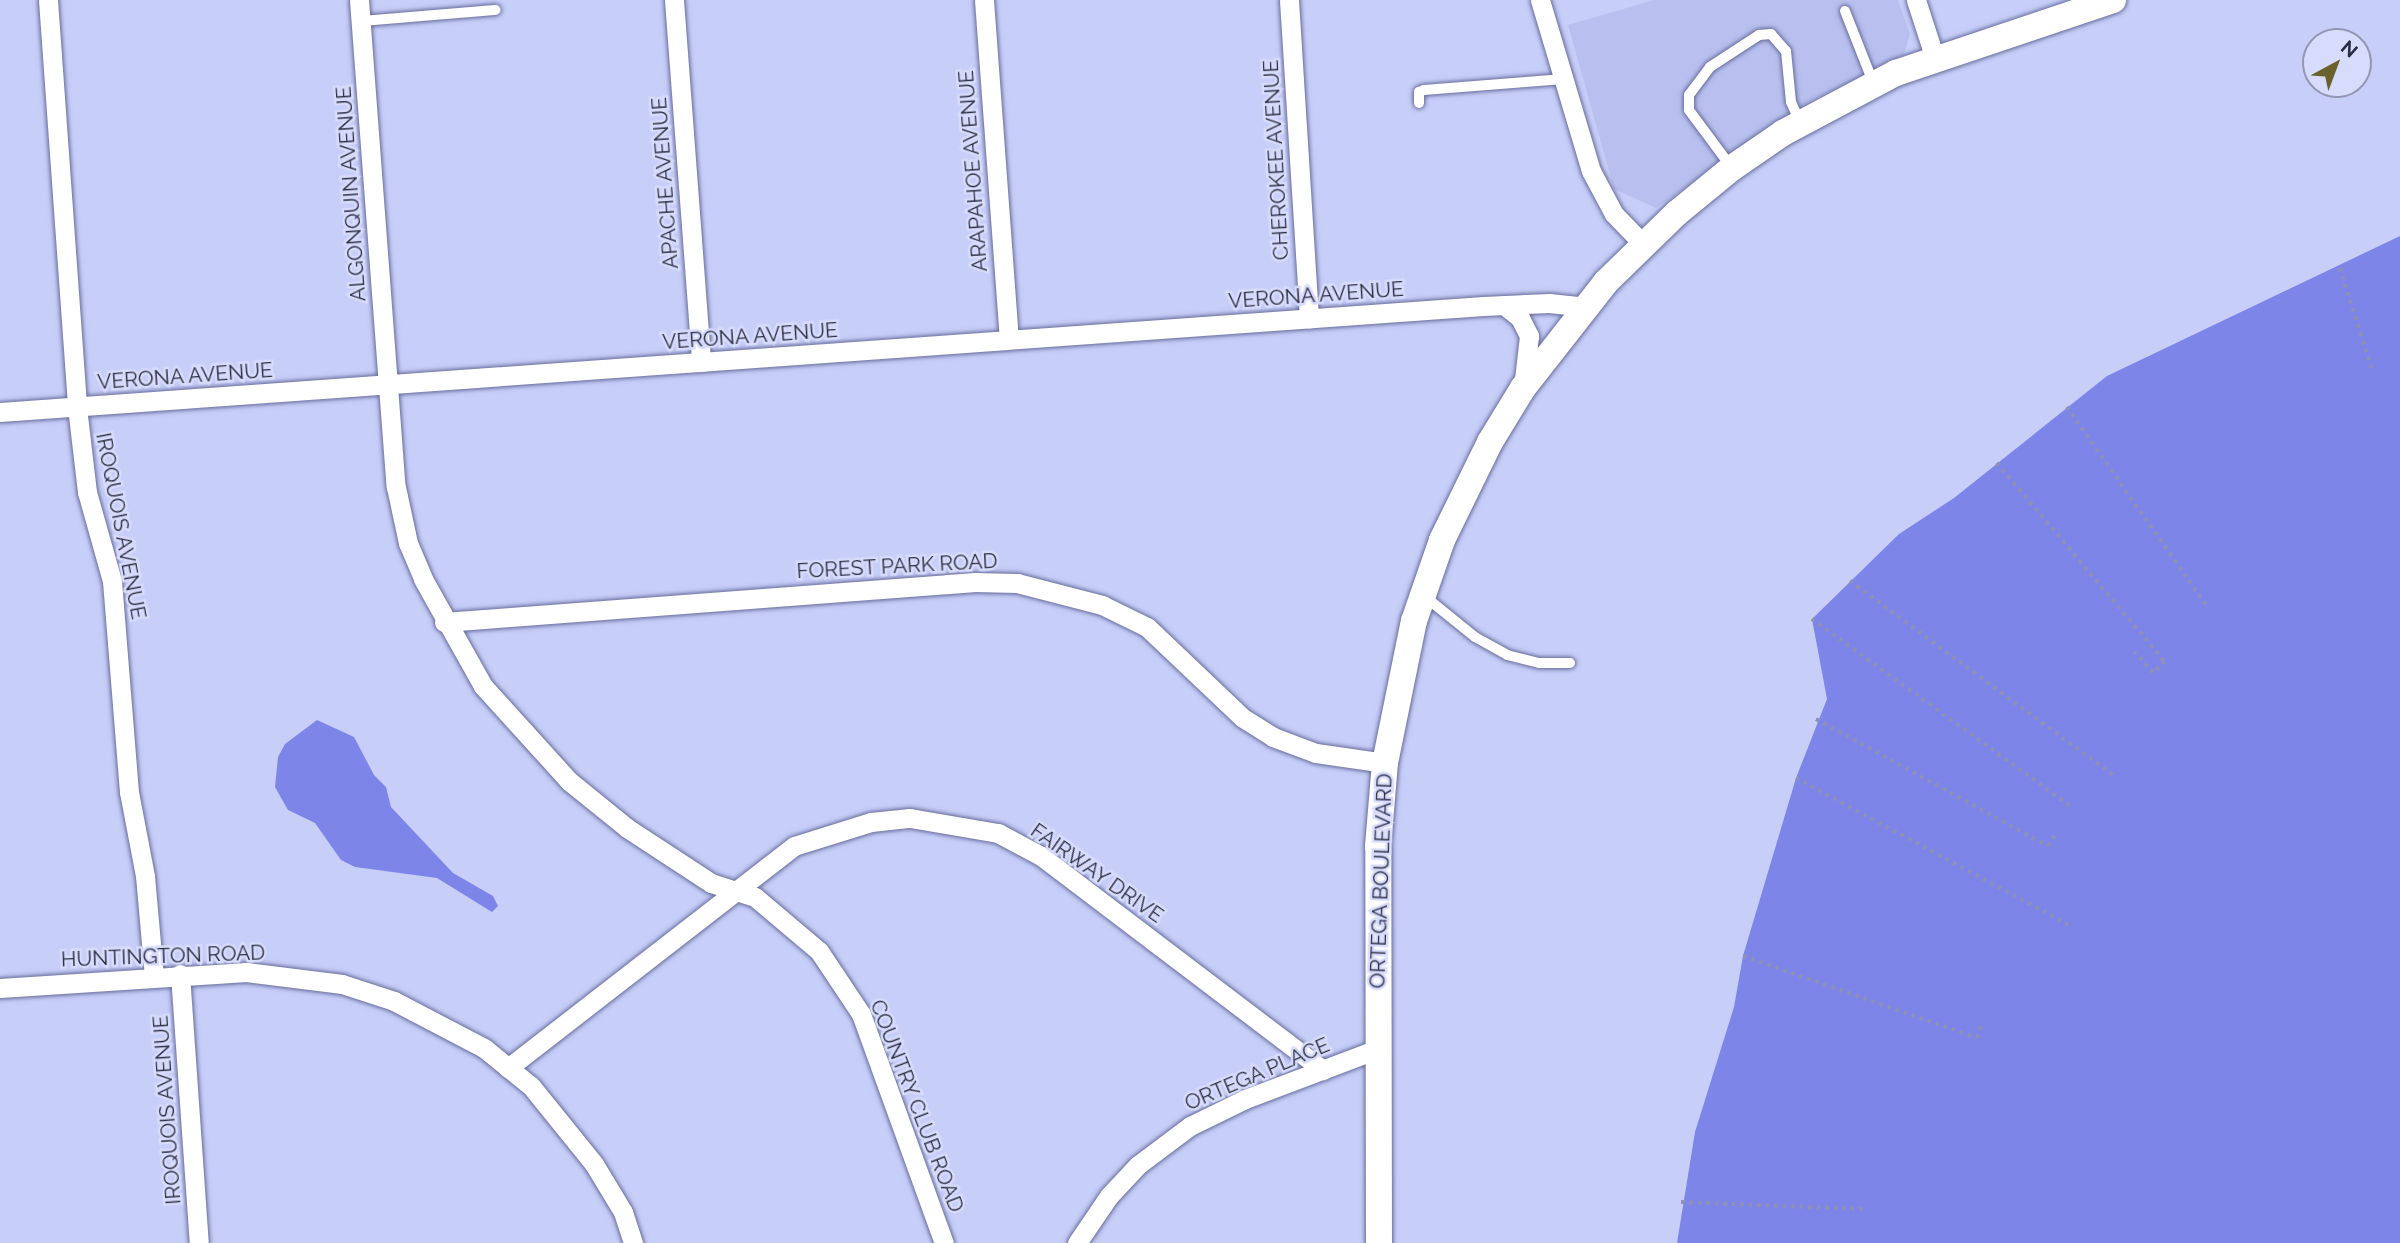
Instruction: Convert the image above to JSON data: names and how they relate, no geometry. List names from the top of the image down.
{
  "streets": {
    "main road": ["ORTEGA BOULEVARD"],
    "street": [
      "CHEROKEE AVENUE",
      "ARAPAHOE AVENUE",
      "APACHE AVENUE",
      "ALGONQUIN AVENUE",
      "VERONA AVENUE",
      "IROQUOIS AVENUE",
      "FOREST PARK ROAD",
      "FAIRWAY DRIVE",
      "HUNTINGTON ROAD",
      "ORTEGA PLACE",
      "COUNTRY CLUB ROAD"
    ]
  },
  "crossings": [
    ["CHEROKEE AVENUE", "VERONA AVENUE"],
    ["ARAPAHOE AVENUE", "VERONA AVENUE"],
    ["APACHE AVENUE", "VERONA AVENUE"],
    ["ALGONQUIN AVENUE", "VERONA AVENUE"],
    ["ALGONQUIN AVENUE", "COUNTRY CLUB ROAD"],
    ["VERONA AVENUE", "IROQUOIS AVENUE"],
    ["VERONA AVENUE", "ORTEGA BOULEVARD"],
    ["VERONA AVENUE", "COUNTRY CLUB ROAD"],
    ["IROQUOIS AVENUE", "HUNTINGTON ROAD"],
    ["FOREST PARK ROAD", "ORTEGA BOULEVARD"],
    ["FOREST PARK ROAD", "COUNTRY CLUB ROAD"],
    ["FAIRWAY DRIVE", "HUNTINGTON ROAD"],
    ["FAIRWAY DRIVE", "ORTEGA PLACE"],
    ["FAIRWAY DRIVE", "COUNTRY CLUB ROAD"],
    ["ORTEGA BOULEVARD", "ORTEGA PLACE"]
  ],
  "north": "top right"
}
